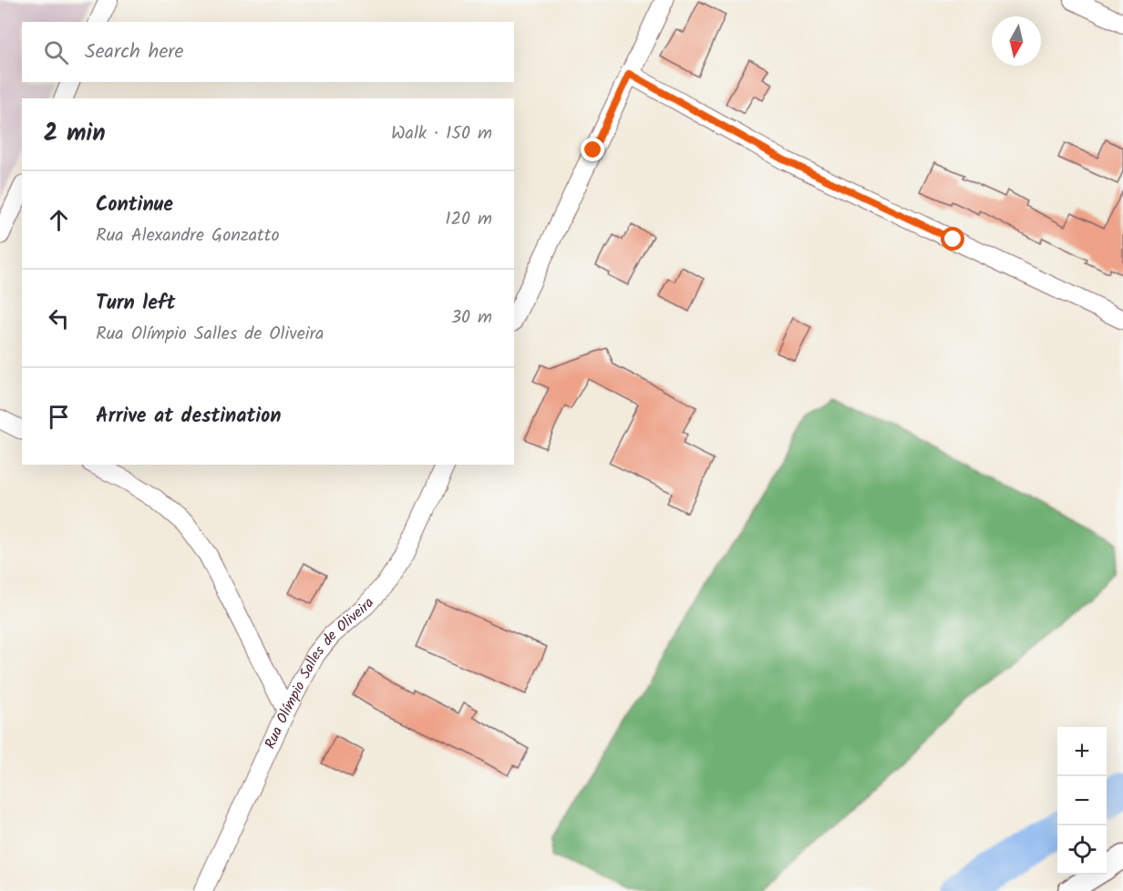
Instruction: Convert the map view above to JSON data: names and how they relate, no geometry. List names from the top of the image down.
{
  "streets": {
    "street": ["Rua Olímpio Salles de Oliveira"]
  },
  "north": "bottom",
  "page": {
    "search": "Search here",
    "heading": ["2 min", "Walk · 150 m"],
    "list": [
      ["Continue", "Rua Alexandre Gonzatto", "120 m"],
      ["Turn left", "Rua Olímpio Salles de Oliveira", "30 m"],
      "Arrive at destination"
    ],
    "map_buttons": ["+", "−"]
  }
}
